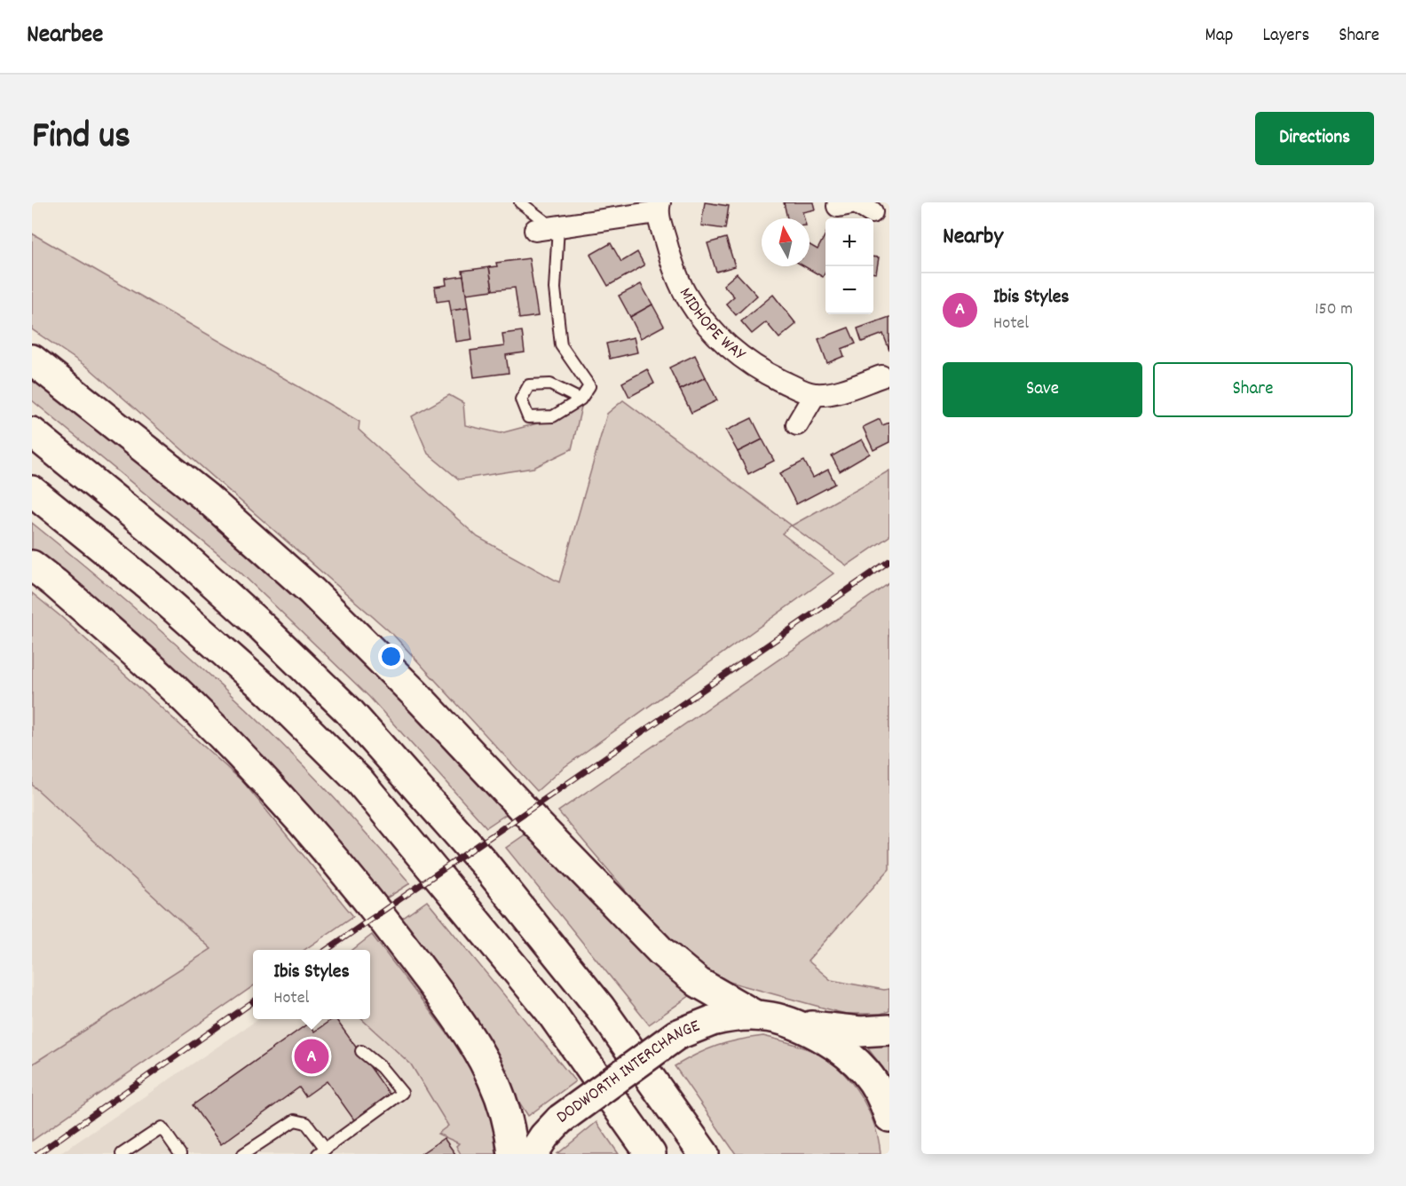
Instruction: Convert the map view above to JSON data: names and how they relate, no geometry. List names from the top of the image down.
{
  "streets": {
    "highway": ["DODWORTH INTERCHANGE"],
    "street": ["MIDHOPE WAY"]
  },
  "north": "top",
  "page": {
    "header": "Nearbee",
    "nav": ["Map", "Layers", "Share"],
    "title": "Find us",
    "buttons": [
      "Directions",
      ["Save", "Share"]
    ],
    "heading": "Nearby",
    "map_buttons": ["+", "−"],
    "list": [
      {
        "mark": "A",
        "name": "Ibis Styles",
        "note": "Hotel",
        "value": "150 m"
      }
    ],
    "popup": ["Ibis Styles", "Hotel"],
    "pins": "A"
  }
}
